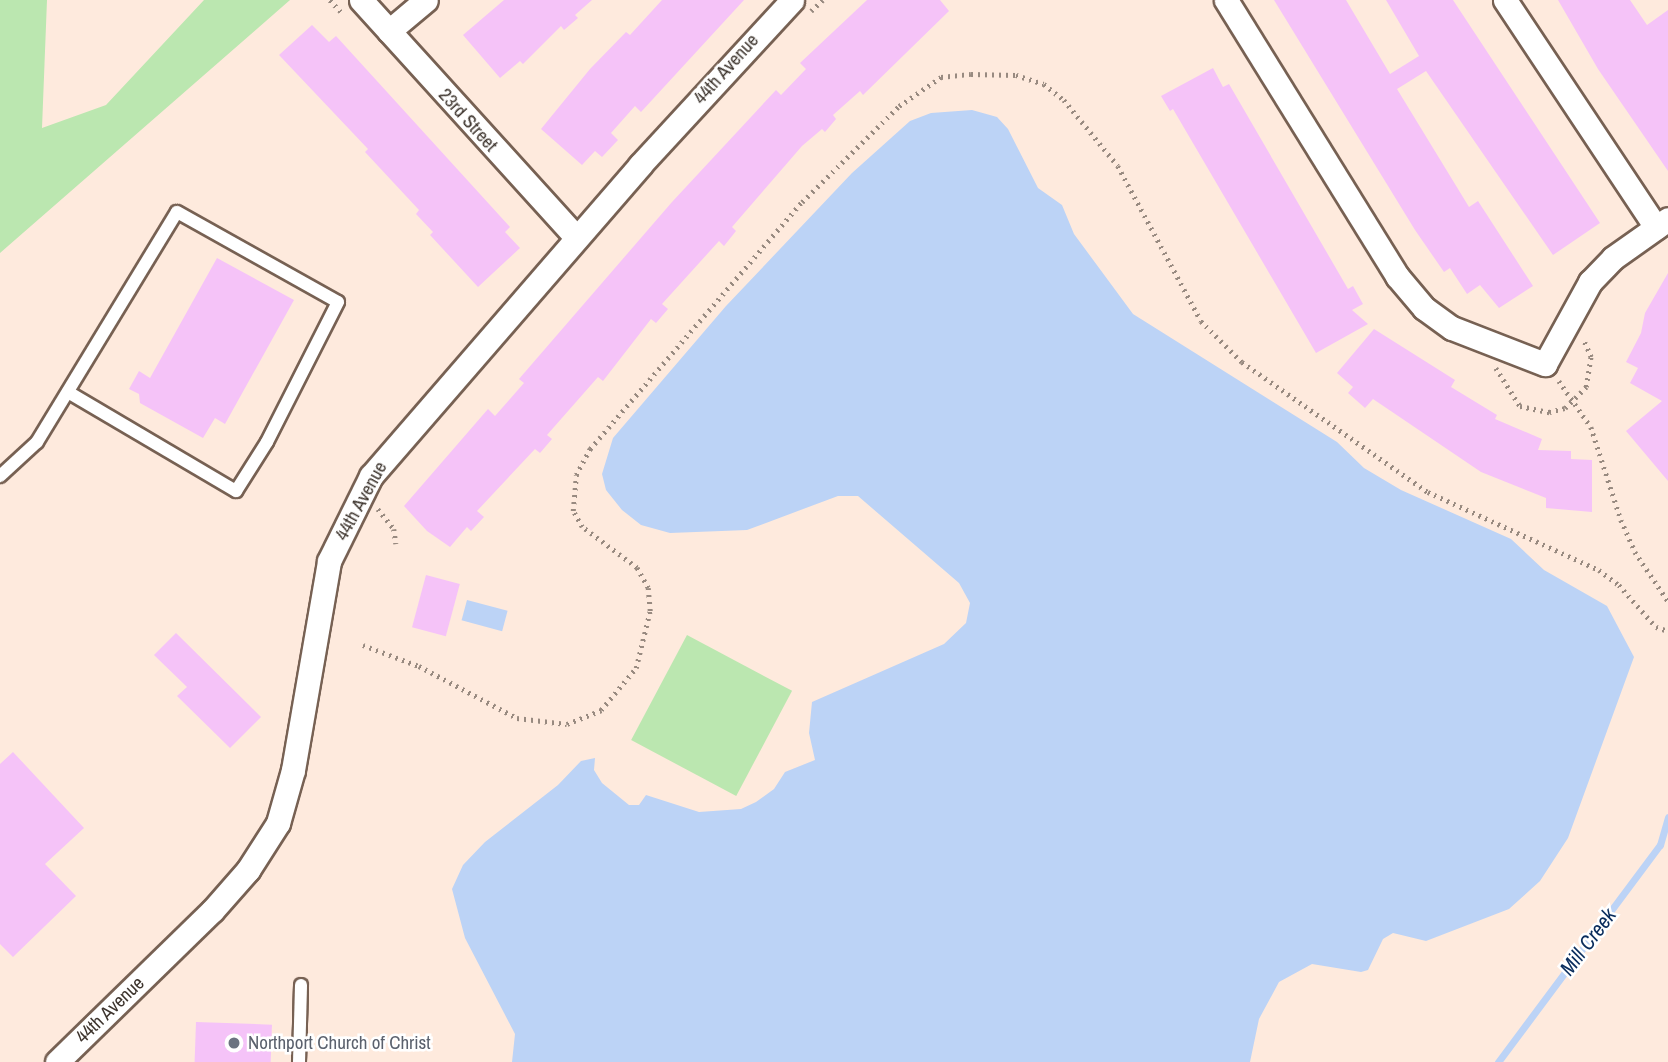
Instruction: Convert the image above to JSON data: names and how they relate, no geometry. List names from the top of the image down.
{
  "streets": {
    "street": ["44th Avenue", "23rd Street"]
  },
  "crossings": [
    ["44th Avenue", "23rd Street"]
  ],
  "water": ["Mill Creek"],
  "places": ["Northport Church of Christ"]
}
